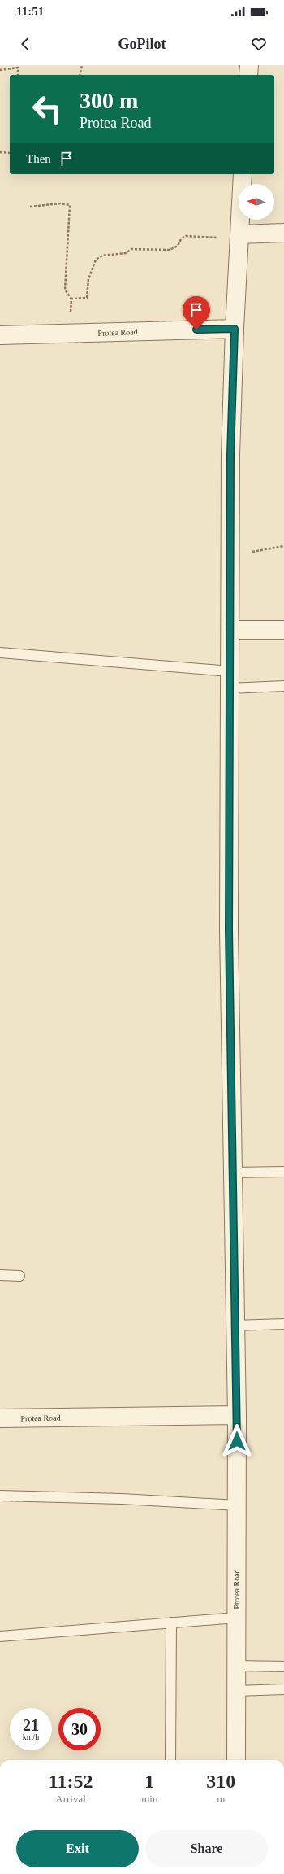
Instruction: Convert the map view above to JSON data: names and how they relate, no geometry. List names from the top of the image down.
{
  "streets": {
    "street": ["Protea Road"]
  },
  "north": "left",
  "page": {
    "status": "11:51",
    "header": "GoPilot",
    "turn": ["300 m", "Protea Road"],
    "then": "Then",
    "speed": "21 km/h",
    "limit": "30",
    "eta": [
      "11:52",
      "Arrival",
      "1",
      "min",
      "310",
      "m"
    ],
    "buttons": ["Exit", "Share"]
  }
}
